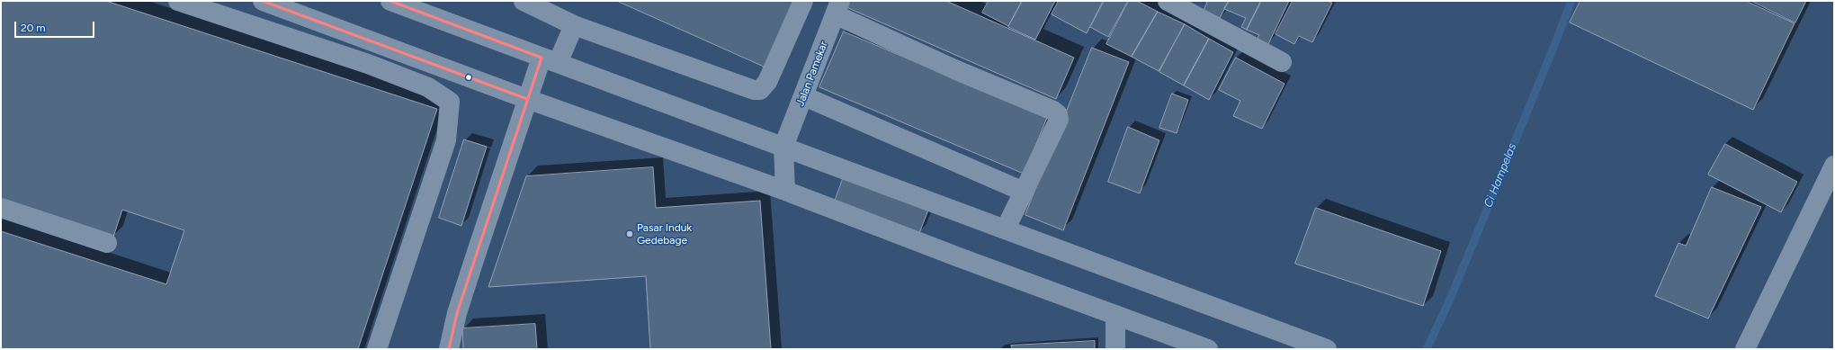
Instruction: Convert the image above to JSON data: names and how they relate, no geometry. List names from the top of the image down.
{
  "streets": {
    "street": ["Jalan Pamekar"]
  },
  "water": ["Ci Hampelas"],
  "places": ["Pasar Induk Gedebage"],
  "scale_bar": "20 m"
}
